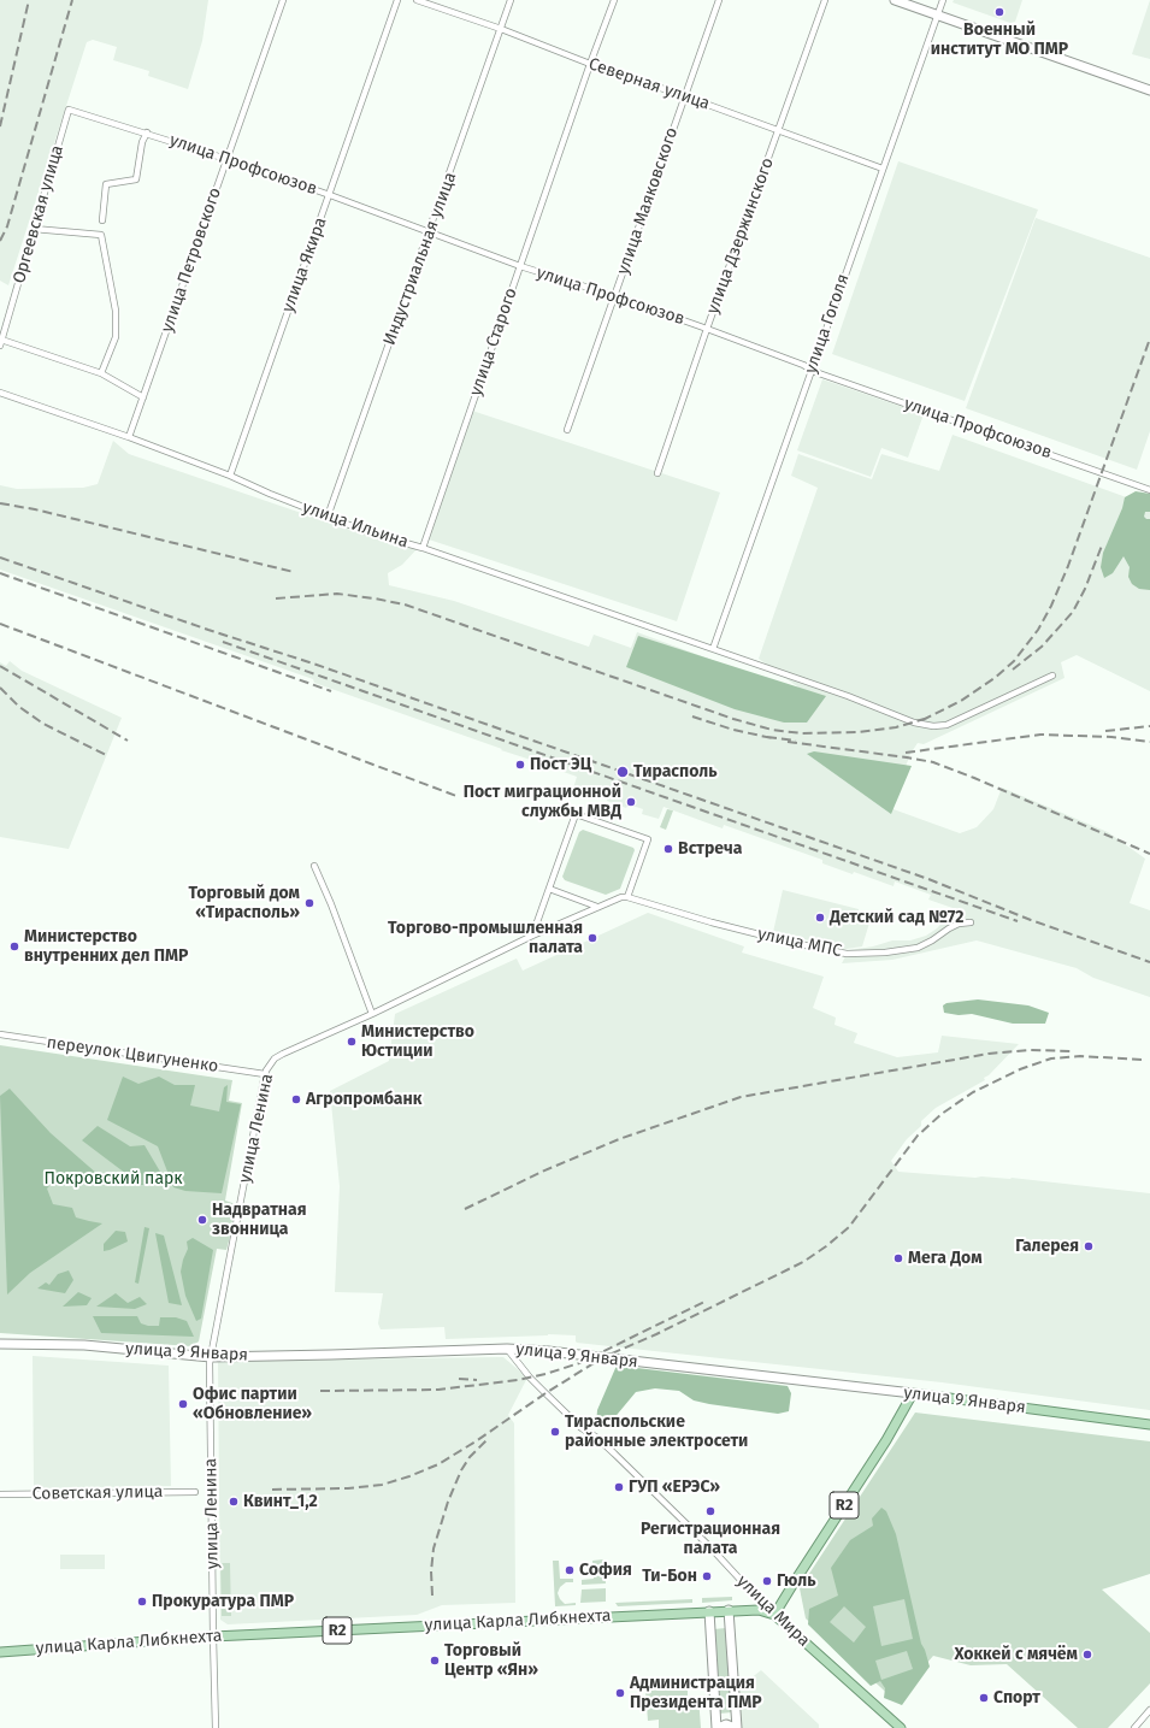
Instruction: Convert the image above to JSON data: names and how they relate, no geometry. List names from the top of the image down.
{
  "streets": {
    "main road": [
      "улица 9 Января",
      "R2",
      "улица Мира",
      "улица Карла Либкнехта"
    ],
    "street": [
      "Северная улица",
      "улица Профсоюзов",
      "улица Маяковского",
      "Оргеевская улица",
      "улица Дзержинского",
      "Индустриальная улица",
      "улица Петровского",
      "улица Якира",
      "улица Гоголя",
      "улица Старого",
      "улица Ильина",
      "улица МПС",
      "переулок Цвигуненко",
      "улица Ленина",
      "Советская улица"
    ]
  },
  "crossings": [
    ["Северная улица", "улица Маяковского"],
    ["Северная улица", "улица Дзержинского"],
    ["Северная улица", "Индустриальная улица"],
    ["Северная улица", "улица Гоголя"],
    ["Северная улица", "улица Старого"],
    ["улица Профсоюзов", "улица Маяковского"],
    ["улица Профсоюзов", "Оргеевская улица"],
    ["улица Профсоюзов", "улица Дзержинского"],
    ["улица Профсоюзов", "Индустриальная улица"],
    ["улица Профсоюзов", "улица Петровского"],
    ["улица Профсоюзов", "улица Якира"],
    ["улица Профсоюзов", "улица Гоголя"],
    ["улица Профсоюзов", "улица Старого"],
    ["Индустриальная улица", "улица Ильина"],
    ["улица Петровского", "улица Ильина"],
    ["улица Якира", "улица Ильина"],
    ["улица Гоголя", "улица Ильина"],
    ["улица Старого", "улица Ильина"],
    ["улица МПС", "улица Ленина"],
    ["переулок Цвигуненко", "улица Ленина"],
    ["улица Ленина", "улица 9 Января"],
    ["улица Ленина", "улица Карла Либкнехта"],
    ["улица 9 Января", "R2"],
    ["улица 9 Января", "улица Мира"],
    ["R2", "улица Мира"],
    ["R2", "улица Карла Либкнехта"],
    ["улица Мира", "улица Карла Либкнехта"]
  ],
  "parks": ["Покровский парк"],
  "places": [
    "Военный институт МО ПМР",
    "Пост ЭЦ",
    "Тирасполь",
    "Пост миграционной службы МВД",
    "Встреча",
    "Торговый дом «Тирасполь»",
    "Детский сад №72",
    "Торгово-промышленная палата",
    "Министерство внутренних дел ПМР",
    "Министерство Юстиции",
    "Агропромбанк",
    "Надвратная звонница",
    "Галерея",
    "Мега Дом",
    "Офис партии «Обновление»",
    "Тираспольские районные электросети",
    "ГУП «ЕРЭС»",
    "Квинт_1,2",
    "Регистрационная палата",
    "София",
    "Ти-Бон",
    "Гюль",
    "Прокуратура ПМР",
    "Хоккей с мячём",
    "Торговый Центр «Ян»",
    "Администрация Президента ПМР",
    "Спорт"
  ]
}
